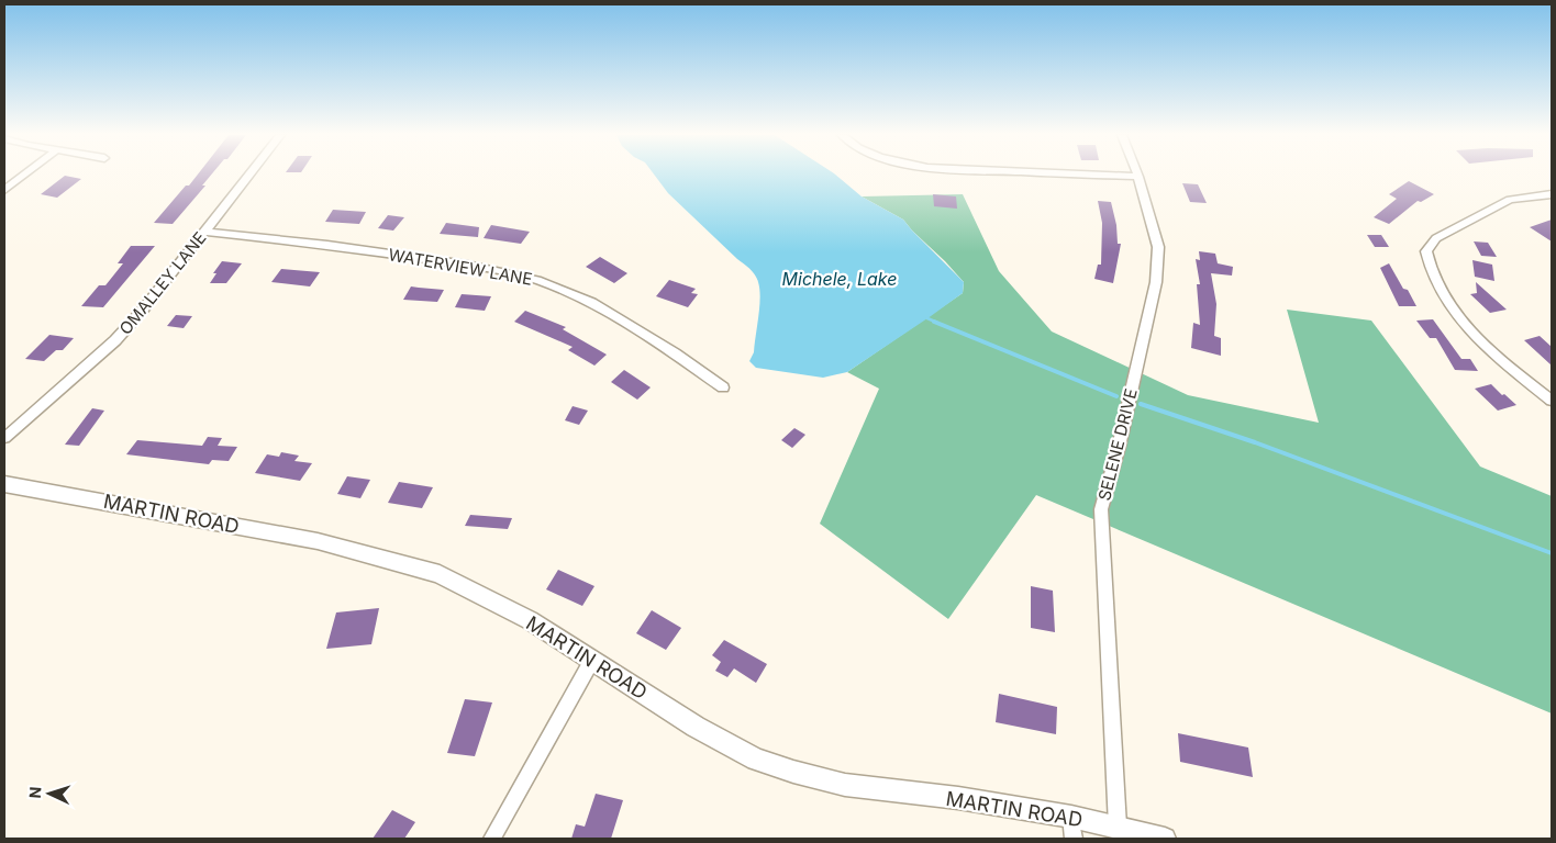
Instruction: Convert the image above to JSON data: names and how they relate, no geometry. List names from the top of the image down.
{
  "streets": {
    "street": [
      "WATERVIEW LANE",
      "OMALLEY LANE",
      "SELENE DRIVE",
      "MARTIN ROAD"
    ]
  },
  "crossings": [
    ["WATERVIEW LANE", "OMALLEY LANE"],
    ["SELENE DRIVE", "MARTIN ROAD"]
  ],
  "water": ["Michele, Lake"],
  "north": "left"
}
